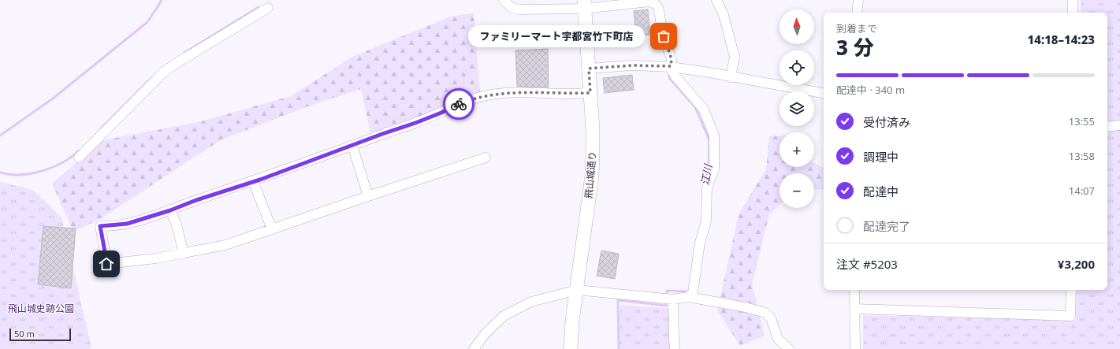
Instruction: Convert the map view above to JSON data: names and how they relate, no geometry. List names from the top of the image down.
{
  "streets": {
    "highway": ["飛山城通り"]
  },
  "water": ["江川"],
  "parks": ["飛山城史跡公園"],
  "places": ["ファミリーマート宇都宮竹下町店"],
  "scale_bar": "50 m",
  "north": "top",
  "page": {
    "map_buttons": ["+", "−"],
    "heading": ["3 分", "到着まで", "14:18–14:23"],
    "panel": ["注文 #5203", "¥3,200"],
    "bubble": "ファミリーマート宇都宮竹下町店",
    "bar": "配達中 · 340 m",
    "list": [
      ["受付済み", "13:55"],
      ["調理中", "13:58"],
      ["配達中", "14:07"],
      "配達完了"
    ],
    "scale": "50 m"
  }
}
